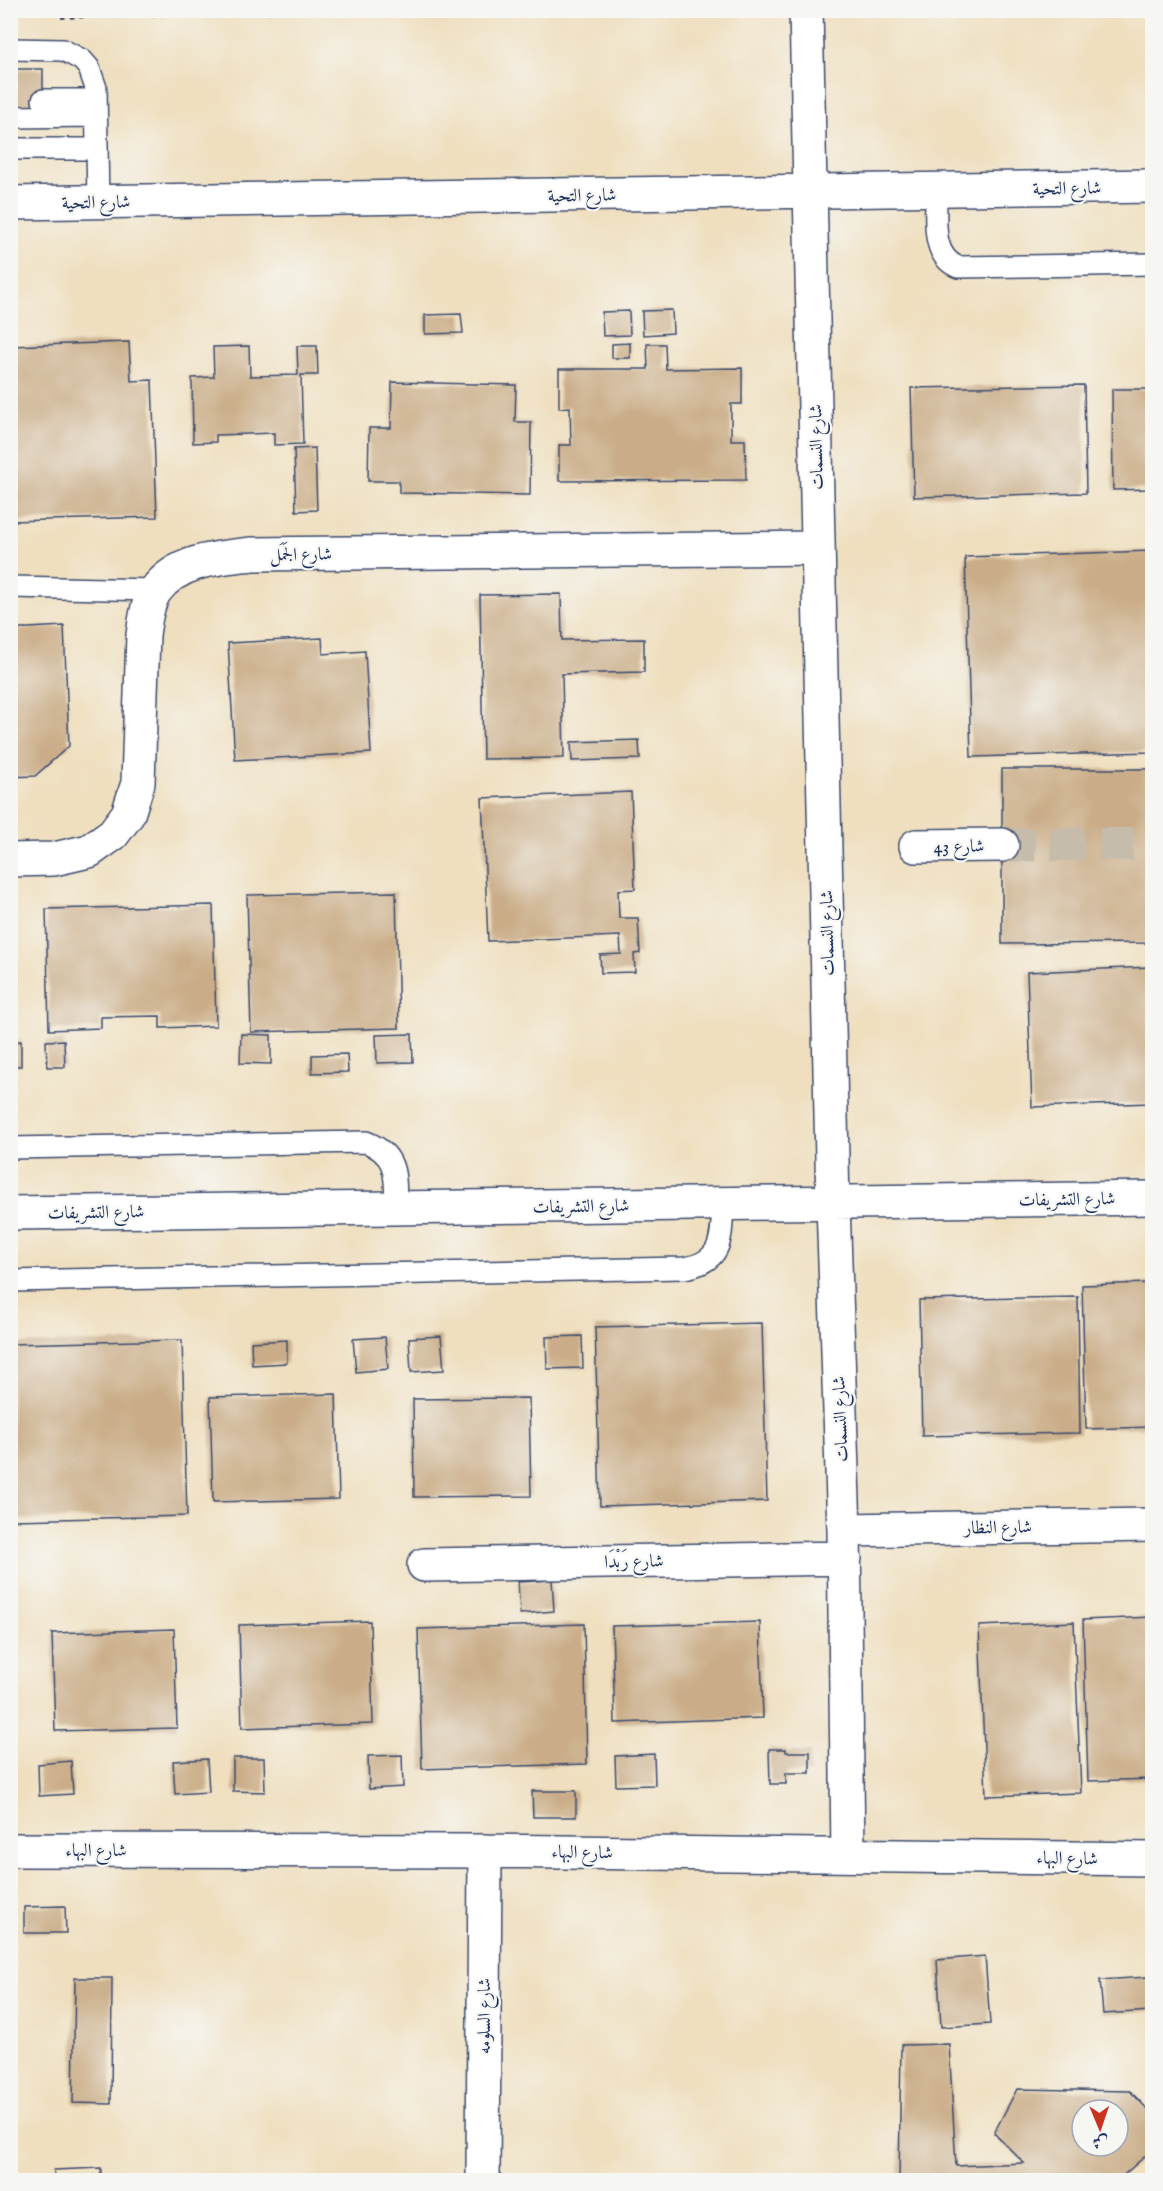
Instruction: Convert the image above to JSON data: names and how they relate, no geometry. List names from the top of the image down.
{
  "streets": {
    "street": [
      "شارع التحية",
      "شارع النسمات",
      "شارع الجَمَل",
      "شارع 43",
      "شارع التشريفات",
      "شارع النظار",
      "شارع رَبْدَا",
      "شارع البهاء",
      "شارع السلومه"
    ]
  },
  "crossings": [
    ["شارع التحية", "شارع النسمات"],
    ["شارع النسمات", "شارع الجَمَل"],
    ["شارع النسمات", "شارع التشريفات"],
    ["شارع النسمات", "شارع النظار"],
    ["شارع النسمات", "شارع رَبْدَا"],
    ["شارع النسمات", "شارع البهاء"],
    ["شارع النظار", "شارع رَبْدَا"],
    ["شارع البهاء", "شارع السلومه"]
  ],
  "north": "bottom"
}
